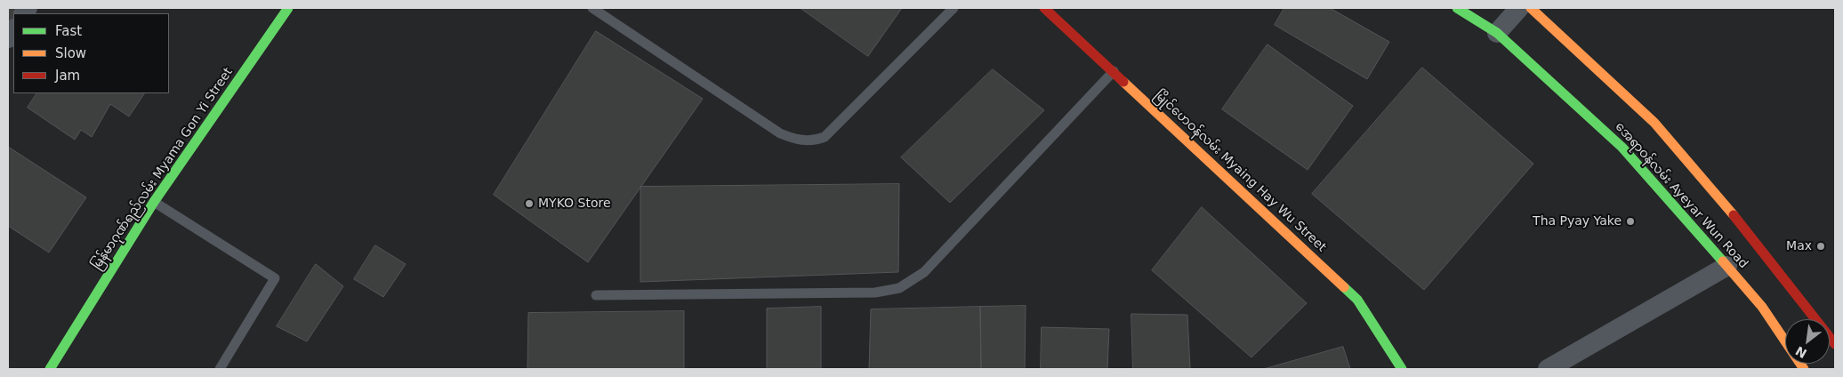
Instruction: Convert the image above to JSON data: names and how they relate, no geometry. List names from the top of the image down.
{
  "streets": {
    "main road": ["မြန်မာဂုဏ်ရည်လမ်း Myama Gon Yi Street", "မြိုင်ဟေဝန်လမ်း Myaing Hay Wu Street", "အေရာဝန်လမ်း Ayeyar Wun Road"]
  },
  "places": ["MYKO Store", "Tha Pyay Yake", "Max"],
  "legend": ["Fast", "Slow", "Jam"],
  "north": "bottom left"
}
